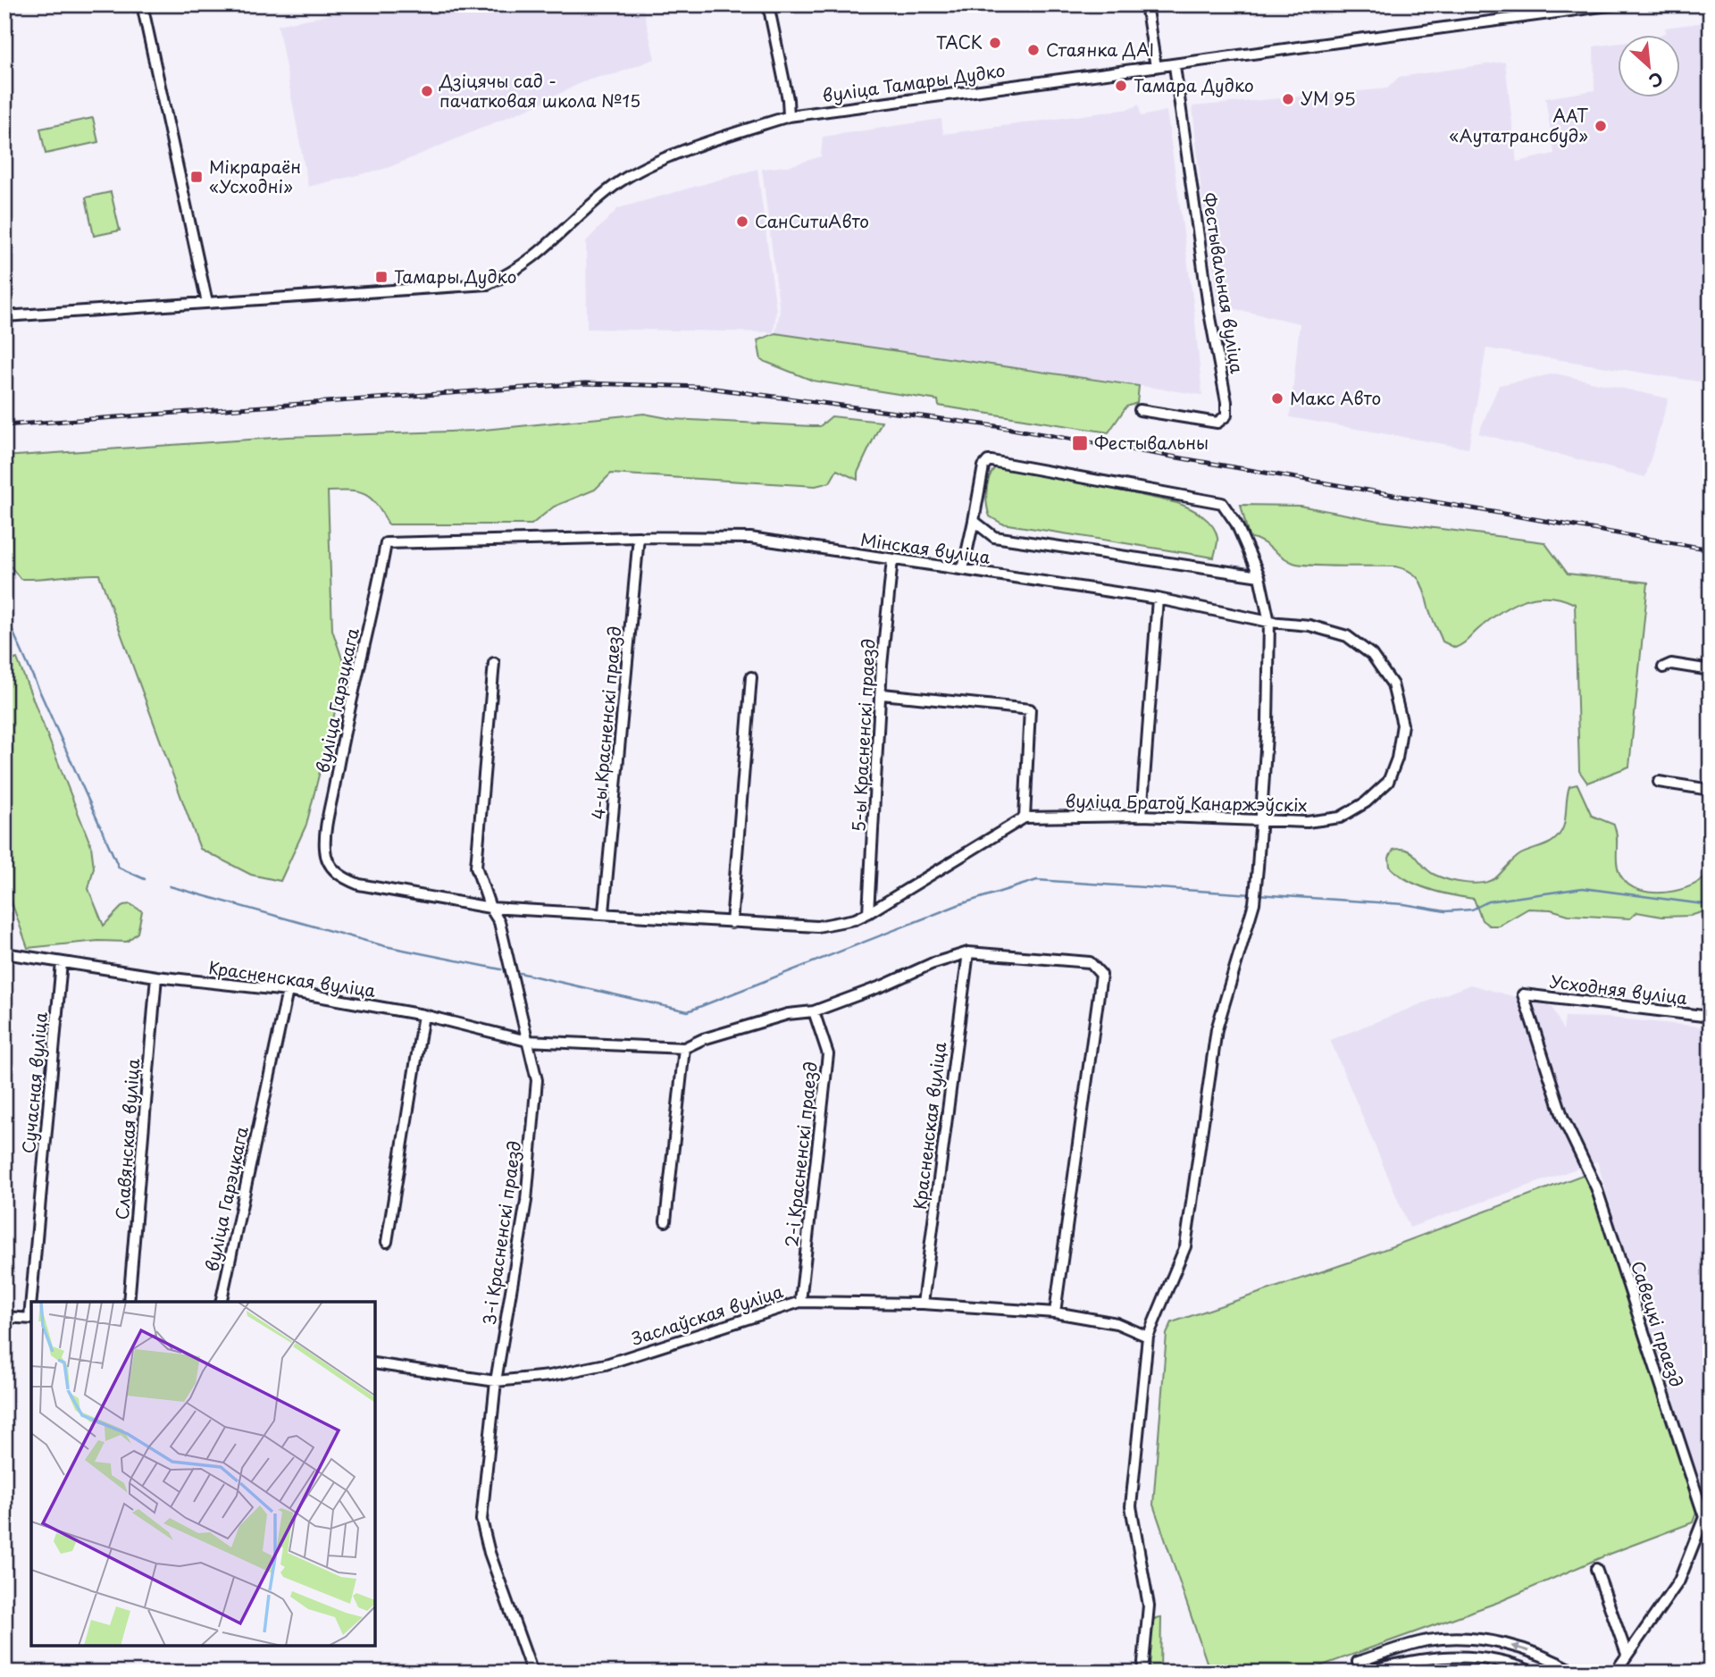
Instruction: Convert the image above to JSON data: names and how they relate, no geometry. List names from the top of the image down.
{
  "streets": {
    "street": [
      "вуліца Тамары Дудко",
      "Фестывальная вуліца",
      "Мінская вуліца",
      "вуліца Гарэцкага",
      "4-ы Красненскі праезд",
      "5-ы Красненскі праезд",
      "вуліца Братоў Канаржэўскіх",
      "Красненская вуліца",
      "Усходняя вуліца",
      "Сучасная вуліца",
      "Славянская вуліца",
      "2-і Красненскі праезд",
      "3-і Красненскі праезд",
      "Заслаўская вуліца",
      "Савецкі праезд"
    ]
  },
  "crossings": [
    ["вуліца Тамары Дудко", "Фестывальная вуліца"],
    ["Мінская вуліца", "вуліца Гарэцкага"],
    ["Мінская вуліца", "4-ы Красненскі праезд"],
    ["Мінская вуліца", "5-ы Красненскі праезд"],
    ["Мінская вуліца", "вуліца Братоў Канаржэўскіх"],
    ["вуліца Гарэцкага", "Красненская вуліца"],
    ["вуліца Гарэцкага", "3-і Красненскі праезд"],
    ["Красненская вуліца", "Сучасная вуліца"],
    ["Красненская вуліца", "Славянская вуліца"],
    ["Красненская вуліца", "2-і Красненскі праезд"],
    ["Красненская вуліца", "3-і Красненскі праезд"],
    ["Красненская вуліца", "Заслаўская вуліца"],
    ["Усходняя вуліца", "Савецкі праезд"],
    ["2-і Красненскі праезд", "Заслаўская вуліца"],
    ["3-і Красненскі праезд", "Заслаўская вуліца"]
  ],
  "places": {
    "other": [
      "ТАСК",
      "Стаянка ДАІ",
      "Тамара Дудко",
      "Дзіцячы сад - пачатковая школа №15",
      "УМ 95",
      "ААТ «Аутатрансбуд»",
      "СанСитиАвто",
      "Макс Авто"
    ],
    "transit": ["Мікрараён «Усходні»", "Тамары Дудко", "Фестывальны"]
  },
  "north": "bottom right"
}
